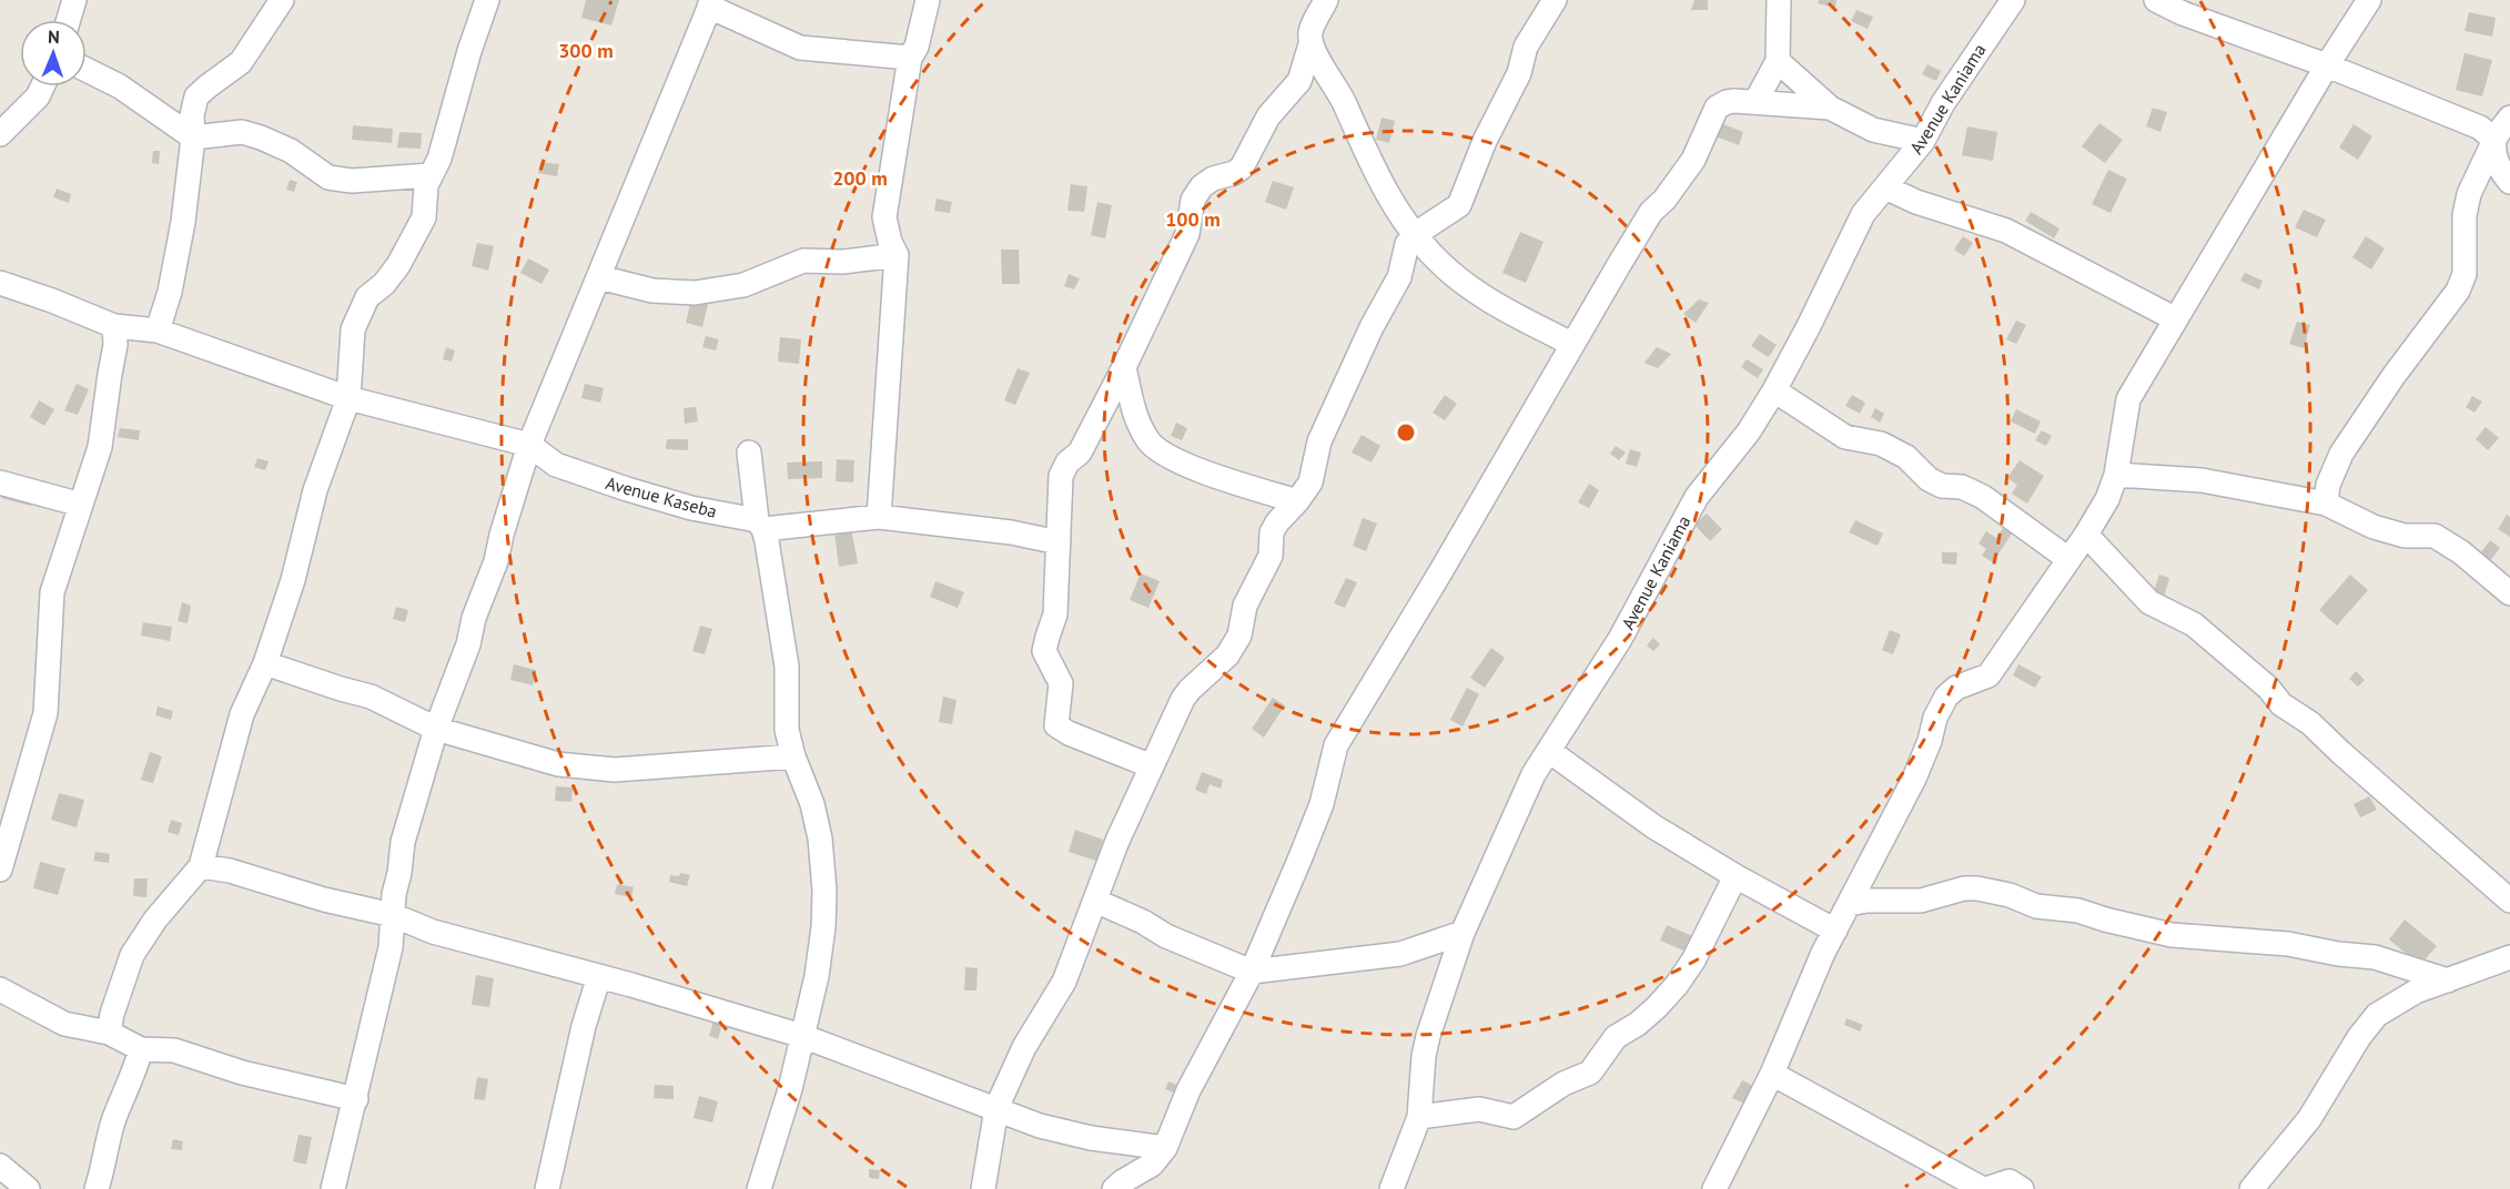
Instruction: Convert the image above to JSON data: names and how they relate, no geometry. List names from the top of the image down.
{
  "streets": {
    "street": ["Avenue Kaniama", "Avenue Kaseba"]
  },
  "north": "top",
  "rings": ["300 m", "200 m", "100 m"]
}
